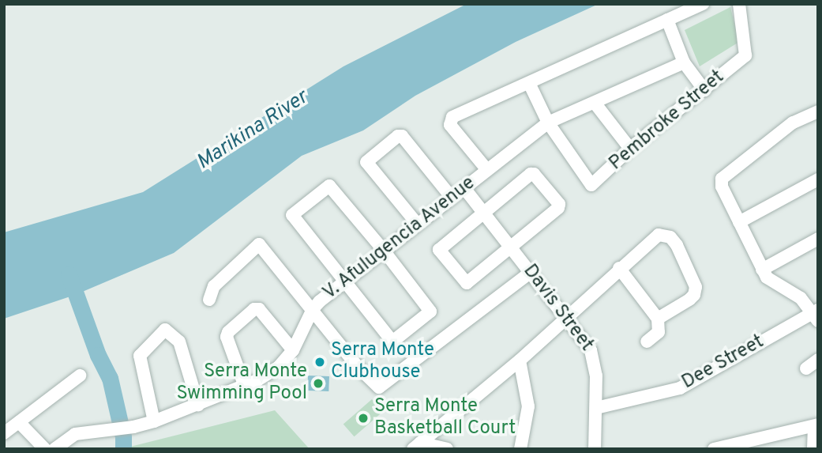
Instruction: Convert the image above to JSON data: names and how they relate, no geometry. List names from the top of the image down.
{
  "streets": {
    "street": [
      "Pembroke Street",
      "V. Afulugencia Avenue",
      "Davis Street",
      "Dee Street"
    ]
  },
  "crossings": [
    ["Pembroke Street", "V. Afulugencia Avenue"],
    ["V. Afulugencia Avenue", "Davis Street"],
    ["Davis Street", "Dee Street"]
  ],
  "water": ["Marikina River"],
  "places": ["Serra Monte Clubhouse", "Serra Monte Swimming Pool", "Serra Monte Basketball Court"]
}
